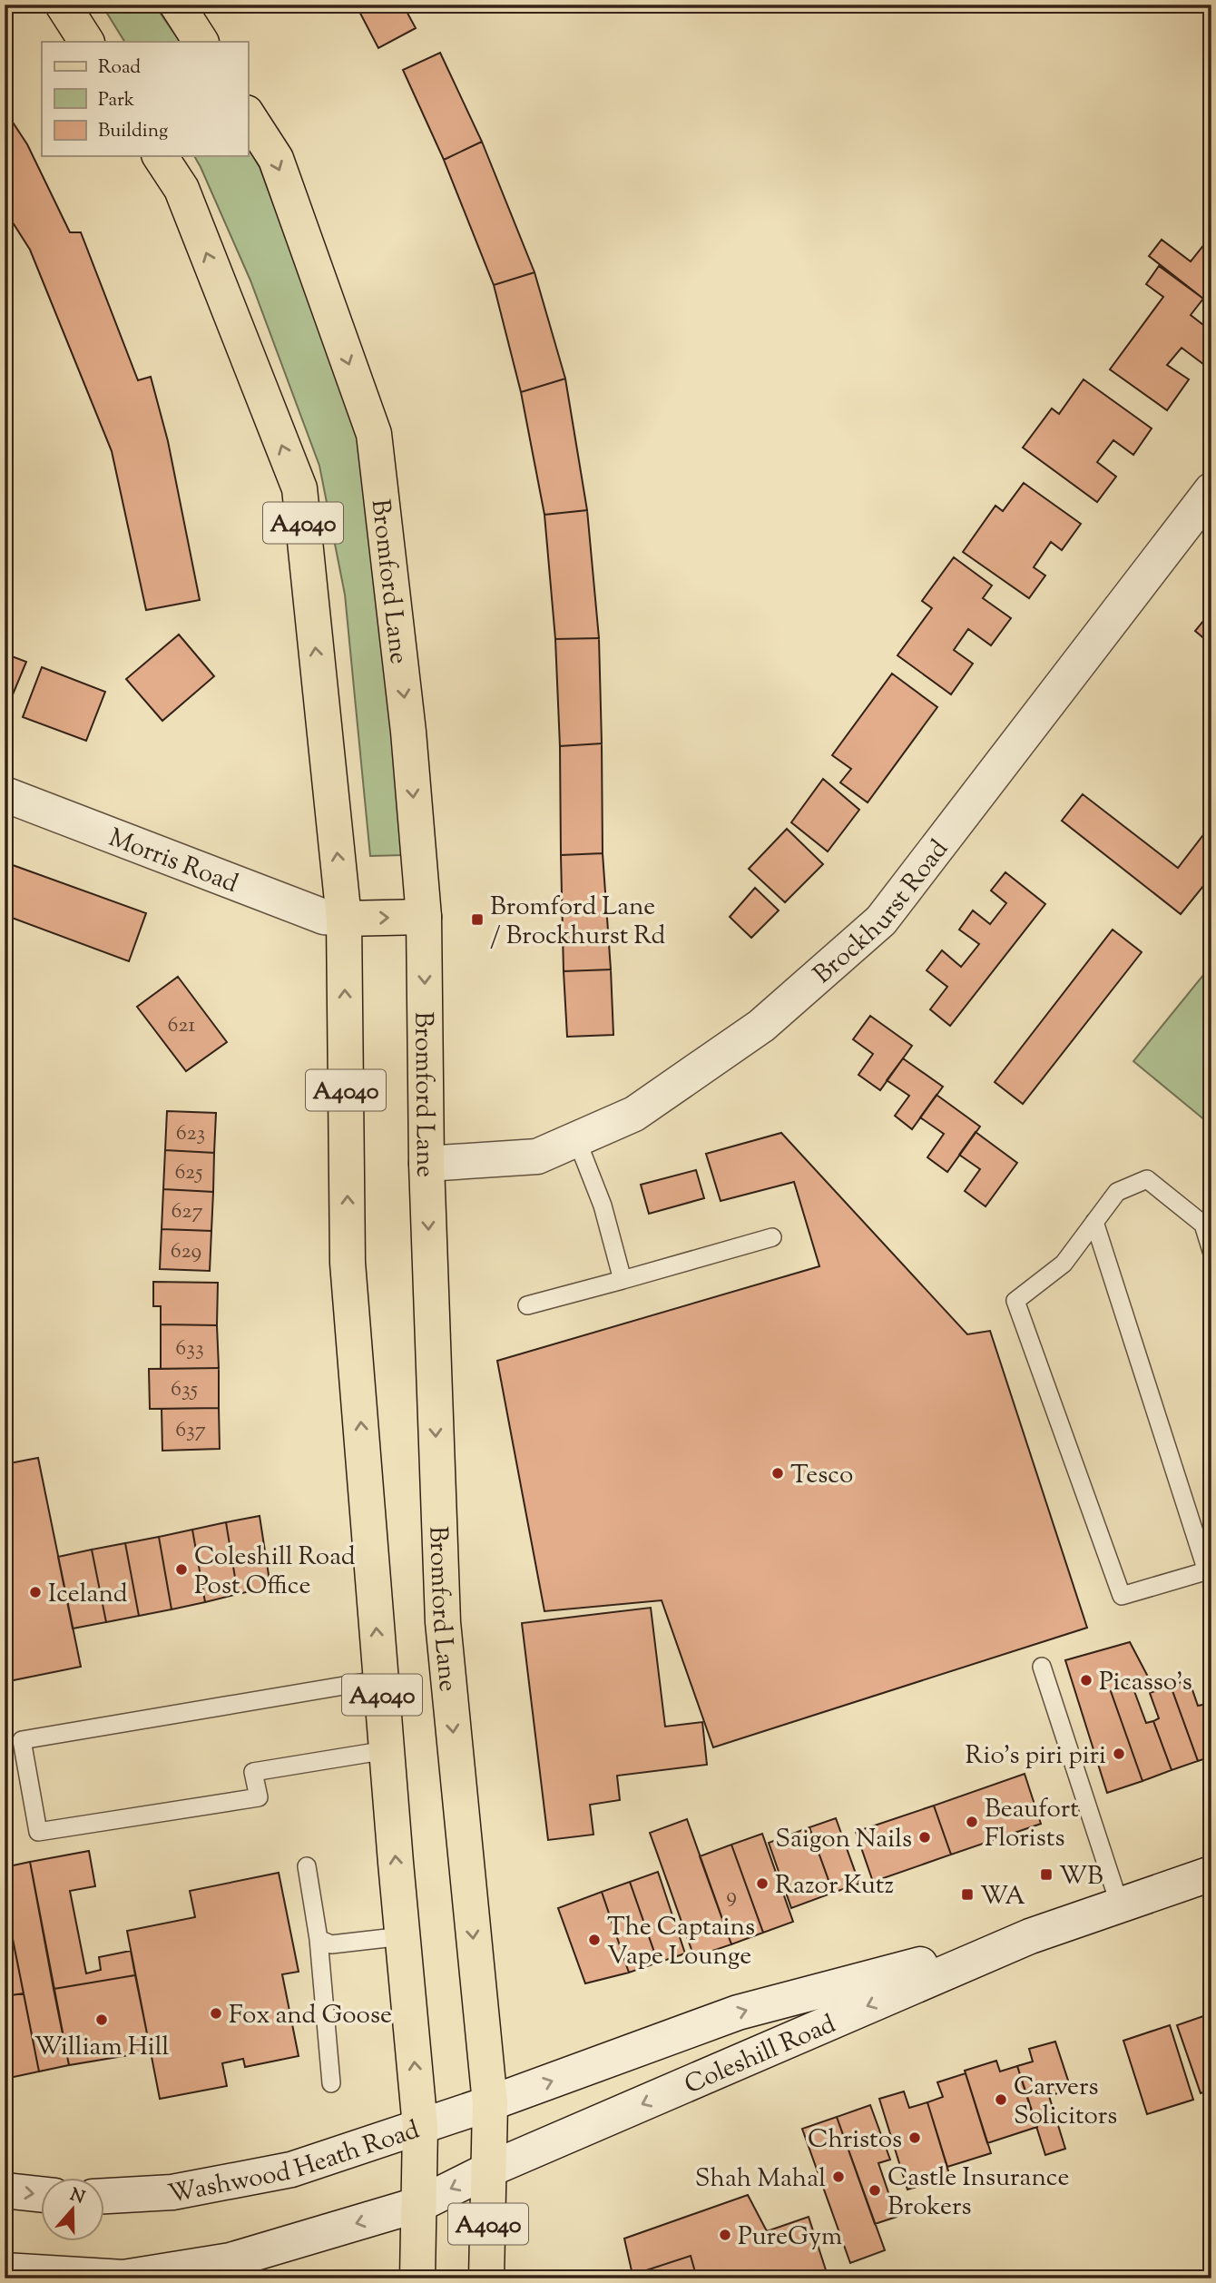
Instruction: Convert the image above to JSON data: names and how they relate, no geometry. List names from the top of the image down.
{
  "streets": {
    "main road": [
      "A4040",
      "Bromford Lane",
      "Morris Road",
      "Brockhurst Road",
      "Coleshill Road",
      "Washwood Heath Road"
    ]
  },
  "crossings": [
    ["A4040", "Bromford Lane"],
    ["A4040", "Morris Road"],
    ["A4040", "Coleshill Road"],
    ["A4040", "Washwood Heath Road"],
    ["Bromford Lane", "Brockhurst Road"],
    ["Bromford Lane", "Coleshill Road"],
    ["Bromford Lane", "Washwood Heath Road"],
    ["Coleshill Road", "Washwood Heath Road"]
  ],
  "places": {
    "transit": ["Bromford Lane / Brockhurst Rd", "WB", "WA"],
    "other": [
      "Tesco",
      "Coleshill Road Post Office",
      "Iceland",
      "Picasso's",
      "Rio's piri piri",
      "Beaufort Florists",
      "Saigon Nails",
      "Razor Kutz",
      "The Captains Vape Lounge",
      "Fox and Goose",
      "William Hill",
      "Carvers Solicitors",
      "Christos",
      "Shah Mahal",
      "Castle Insurance Brokers",
      "PureGym"
    ]
  },
  "house_numbers": [
    "621",
    "623",
    "625",
    "627",
    "629",
    "633",
    "635",
    "637",
    "9"
  ],
  "legend": ["Road", "Park", "Building"],
  "north": "top"
}
